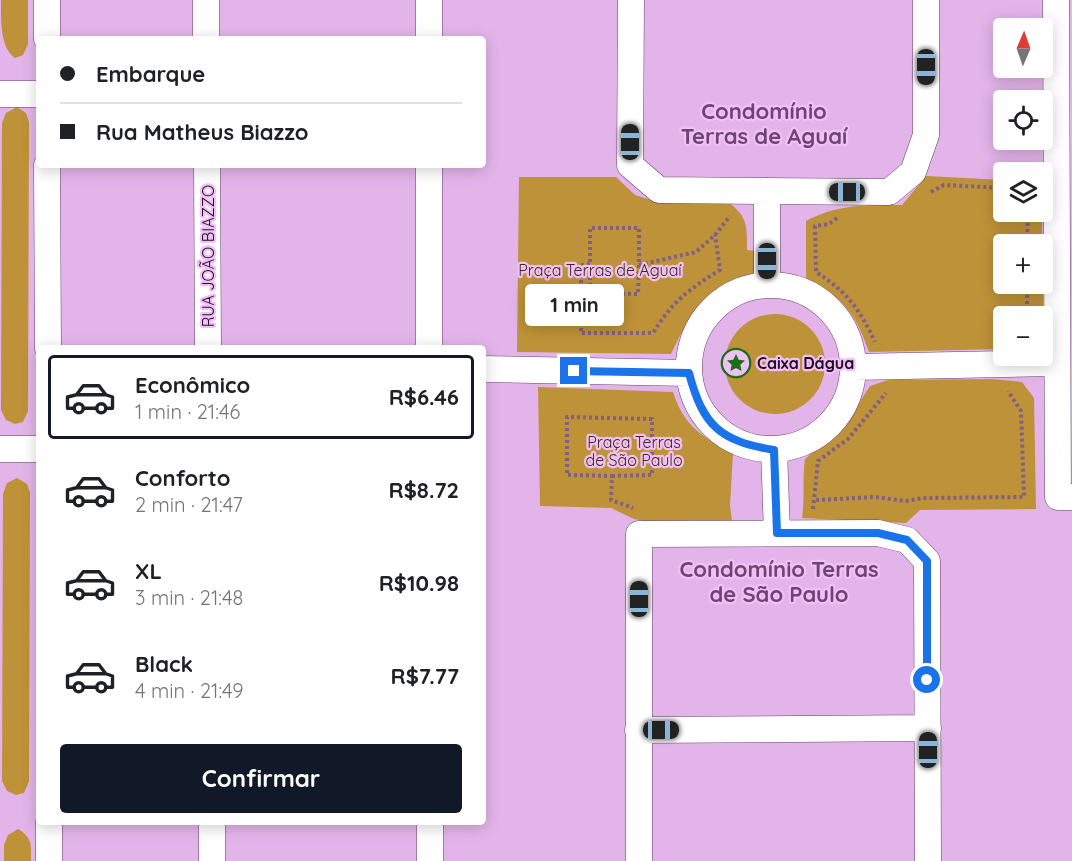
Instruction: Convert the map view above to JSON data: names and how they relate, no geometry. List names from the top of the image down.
{
  "streets": {
    "street": ["RUA JOÃO BIAZZO"]
  },
  "districts": ["Condomínio Terras de Aguaí", "Condomínio Terras de São Paulo"],
  "parks": ["Praça Terras de Aguaí", "Praça Terras de São Paulo"],
  "places": {
    "place": ["Caixa Dágua"]
  },
  "north": "top",
  "page": {
    "map_buttons": ["+", "−"],
    "banner": ["Embarque", "Rua Matheus Biazzo"],
    "bubble": "1 min",
    "list": [
      {
        "name": "Econômico",
        "note": "1 min · 21:46",
        "value": "R$6.46"
      },
      {
        "name": "Conforto",
        "note": "2 min · 21:47",
        "value": "R$8.72"
      },
      {
        "name": "XL",
        "note": "3 min · 21:48",
        "value": "R$10.98"
      },
      {
        "name": "Black",
        "note": "4 min · 21:49",
        "value": "R$7.77"
      }
    ],
    "buttons": "Confirmar"
  }
}
